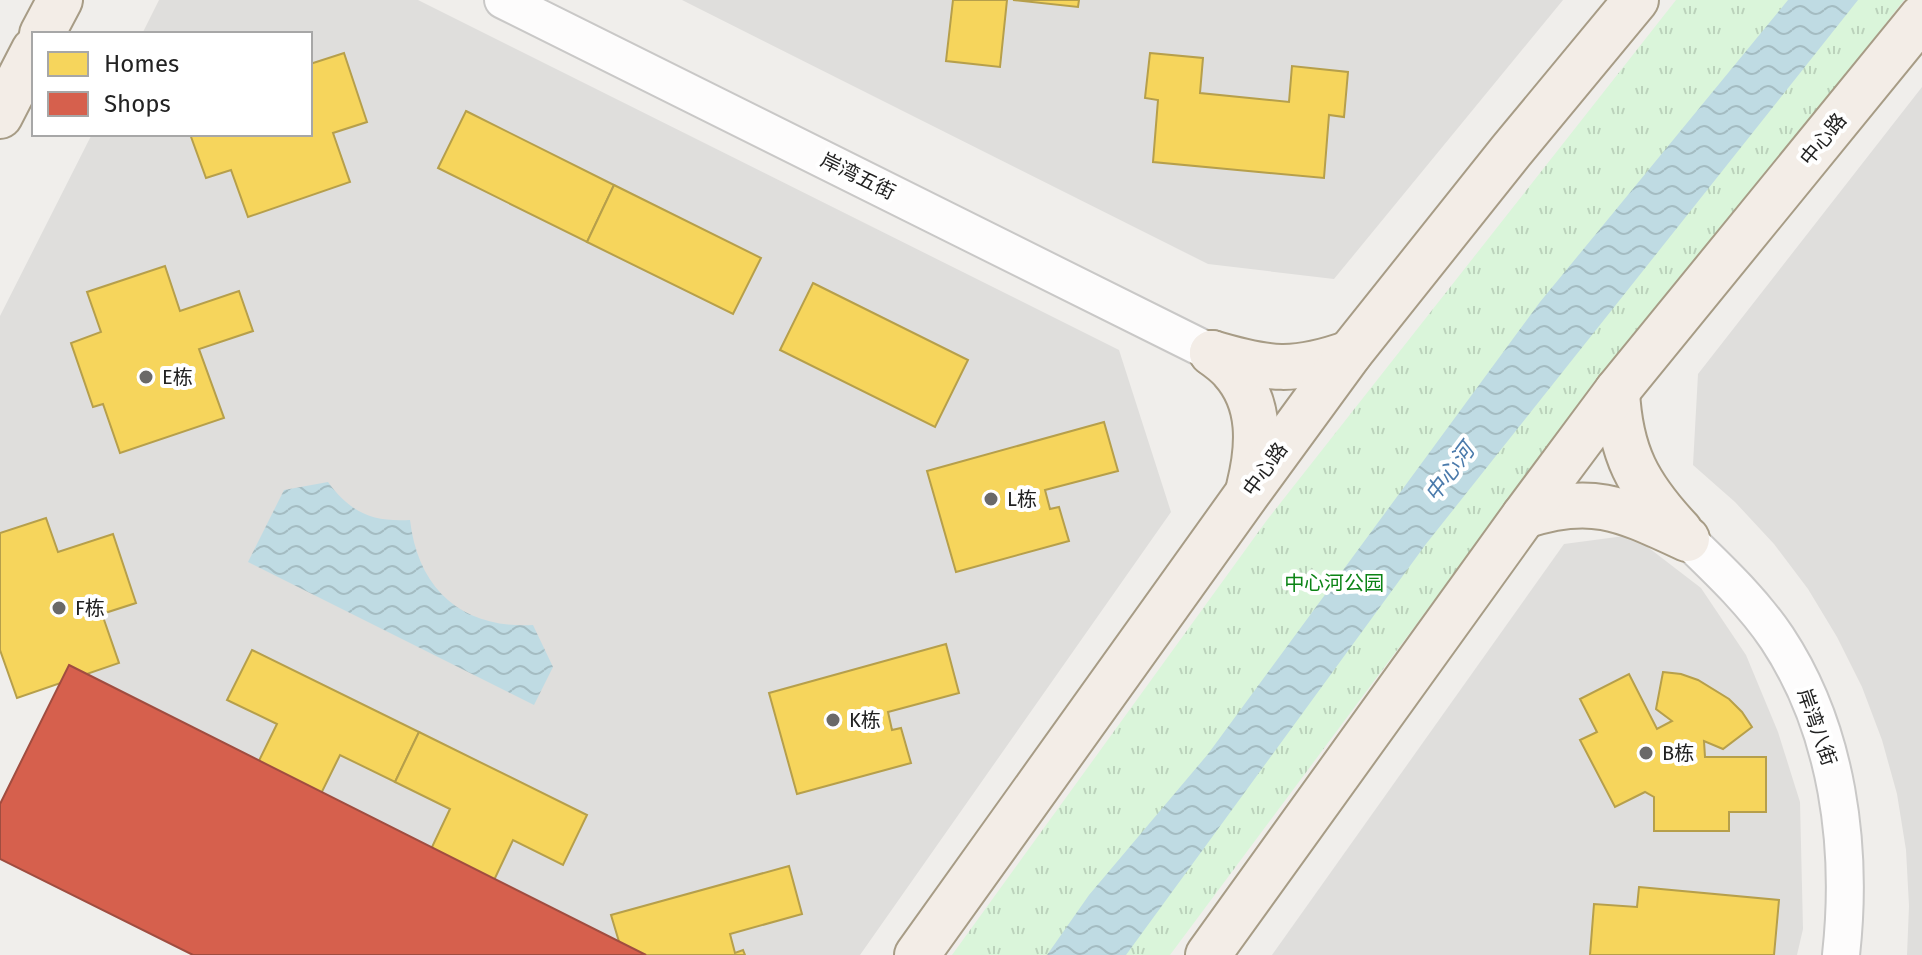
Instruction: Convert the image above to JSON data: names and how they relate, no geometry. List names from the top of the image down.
{
  "streets": {
    "main road": ["中心路"],
    "street": ["岸湾五街", "岸湾八街"]
  },
  "water": ["中心河"],
  "parks": ["中心河公园"],
  "places": [
    "E栋",
    "L栋",
    "F栋",
    "K栋",
    "B栋"
  ],
  "legend": ["Homes", "Shops"]
}
